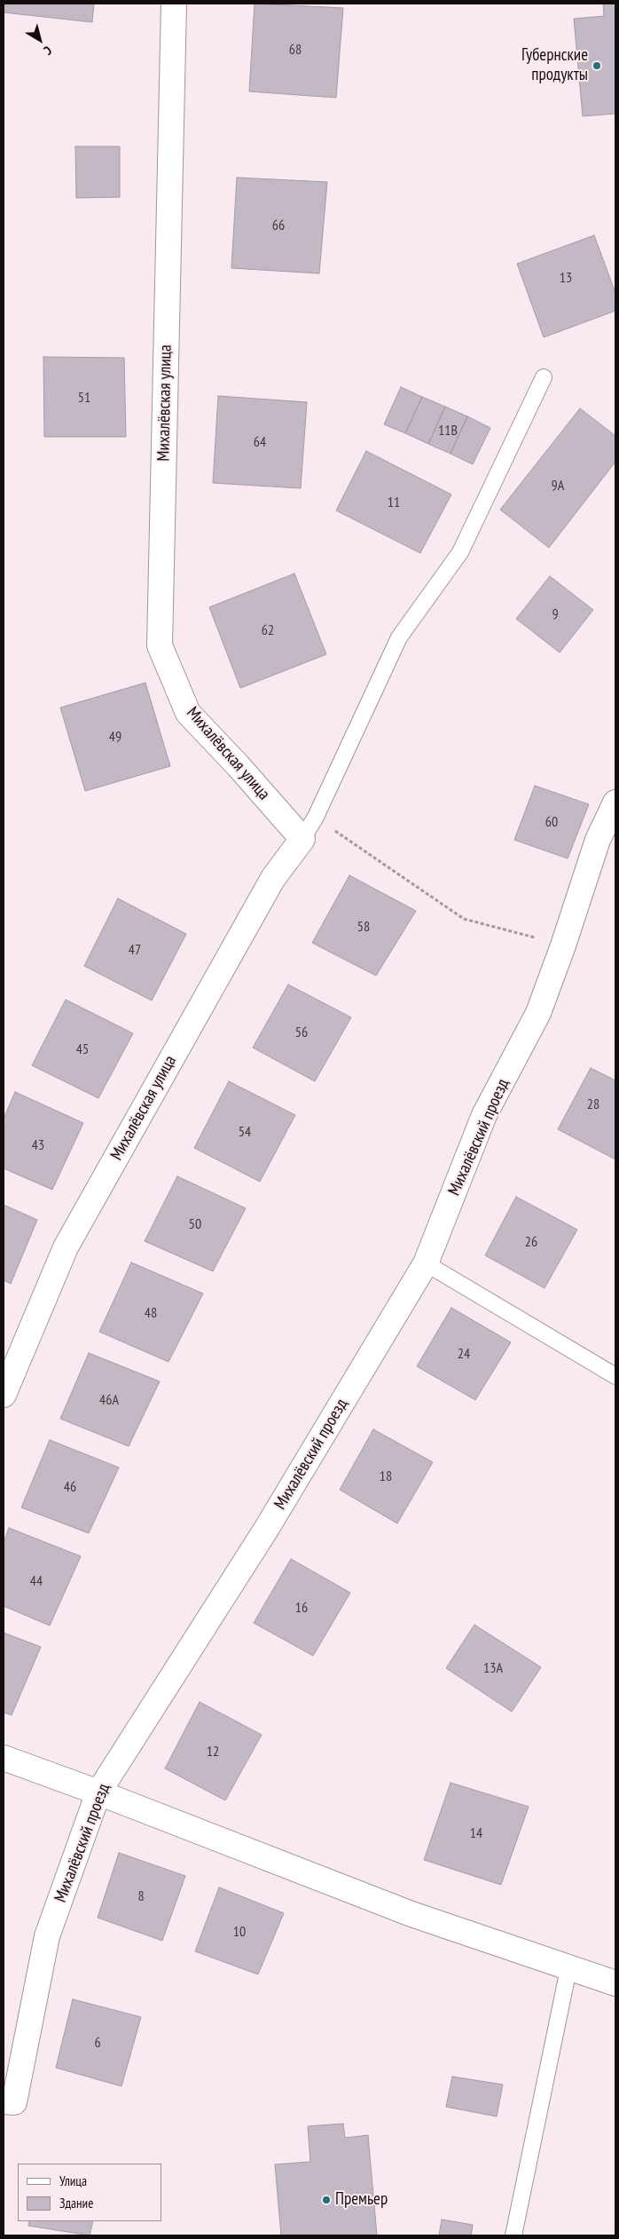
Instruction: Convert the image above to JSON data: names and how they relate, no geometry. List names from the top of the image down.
{
  "streets": {
    "street": ["Михалёвская улица", "Михалёвский проезд"]
  },
  "places": ["Губернские продукты", "Премьер"],
  "house_numbers": [
    "68",
    "66",
    "13",
    "51",
    "11В",
    "64",
    "9А",
    "11",
    "9",
    "62",
    "49",
    "60",
    "58",
    "47",
    "56",
    "45",
    "28",
    "54",
    "43",
    "50",
    "26",
    "48",
    "24",
    "46А",
    "18",
    "46",
    "44",
    "16",
    "13А",
    "12",
    "14",
    "8",
    "10",
    "6"
  ],
  "legend": ["Улица", "Здание"],
  "north": "bottom right"
}
